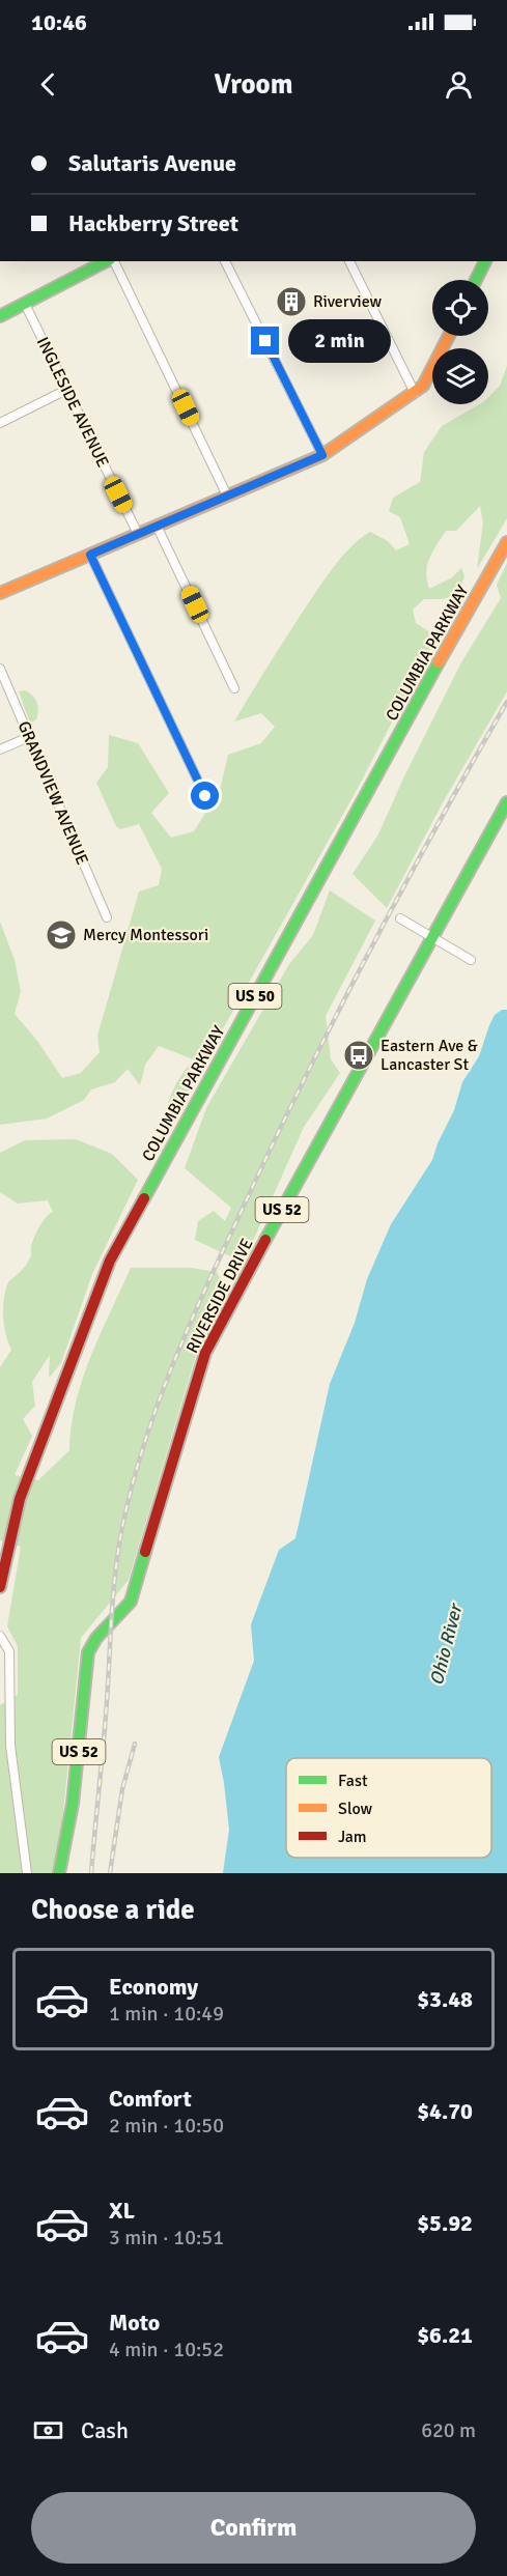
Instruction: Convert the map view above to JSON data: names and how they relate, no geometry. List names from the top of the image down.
{
  "streets": {
    "main road": [
      "COLUMBIA PARKWAY",
      "US 50",
      "US 52",
      "RIVERSIDE DRIVE"
    ],
    "street": ["INGLESIDE AVENUE", "GRANDVIEW AVENUE"]
  },
  "water": ["Ohio River"],
  "places": {
    "building": ["Riverview"],
    "school or university": ["Mercy Montessori"],
    "bus stop": ["Eastern Ave & Lancaster St"]
  },
  "legend": ["Fast", "Slow", "Jam"],
  "page": {
    "status": "10:46",
    "header": "Vroom",
    "banner": ["Salutaris Avenue", "Hackberry Street"],
    "bubble": "2 min",
    "heading": "Choose a ride",
    "list": [
      {
        "name": "Economy",
        "note": "1 min · 10:49",
        "value": "$3.48"
      },
      {
        "name": "Comfort",
        "note": "2 min · 10:50",
        "value": "$4.70"
      },
      {
        "name": "XL",
        "note": "3 min · 10:51",
        "value": "$5.92"
      },
      {
        "name": "Moto",
        "note": "4 min · 10:52",
        "value": "$6.21"
      }
    ],
    "pay": ["Cash", "620 m"],
    "buttons": "Confirm"
  }
}
